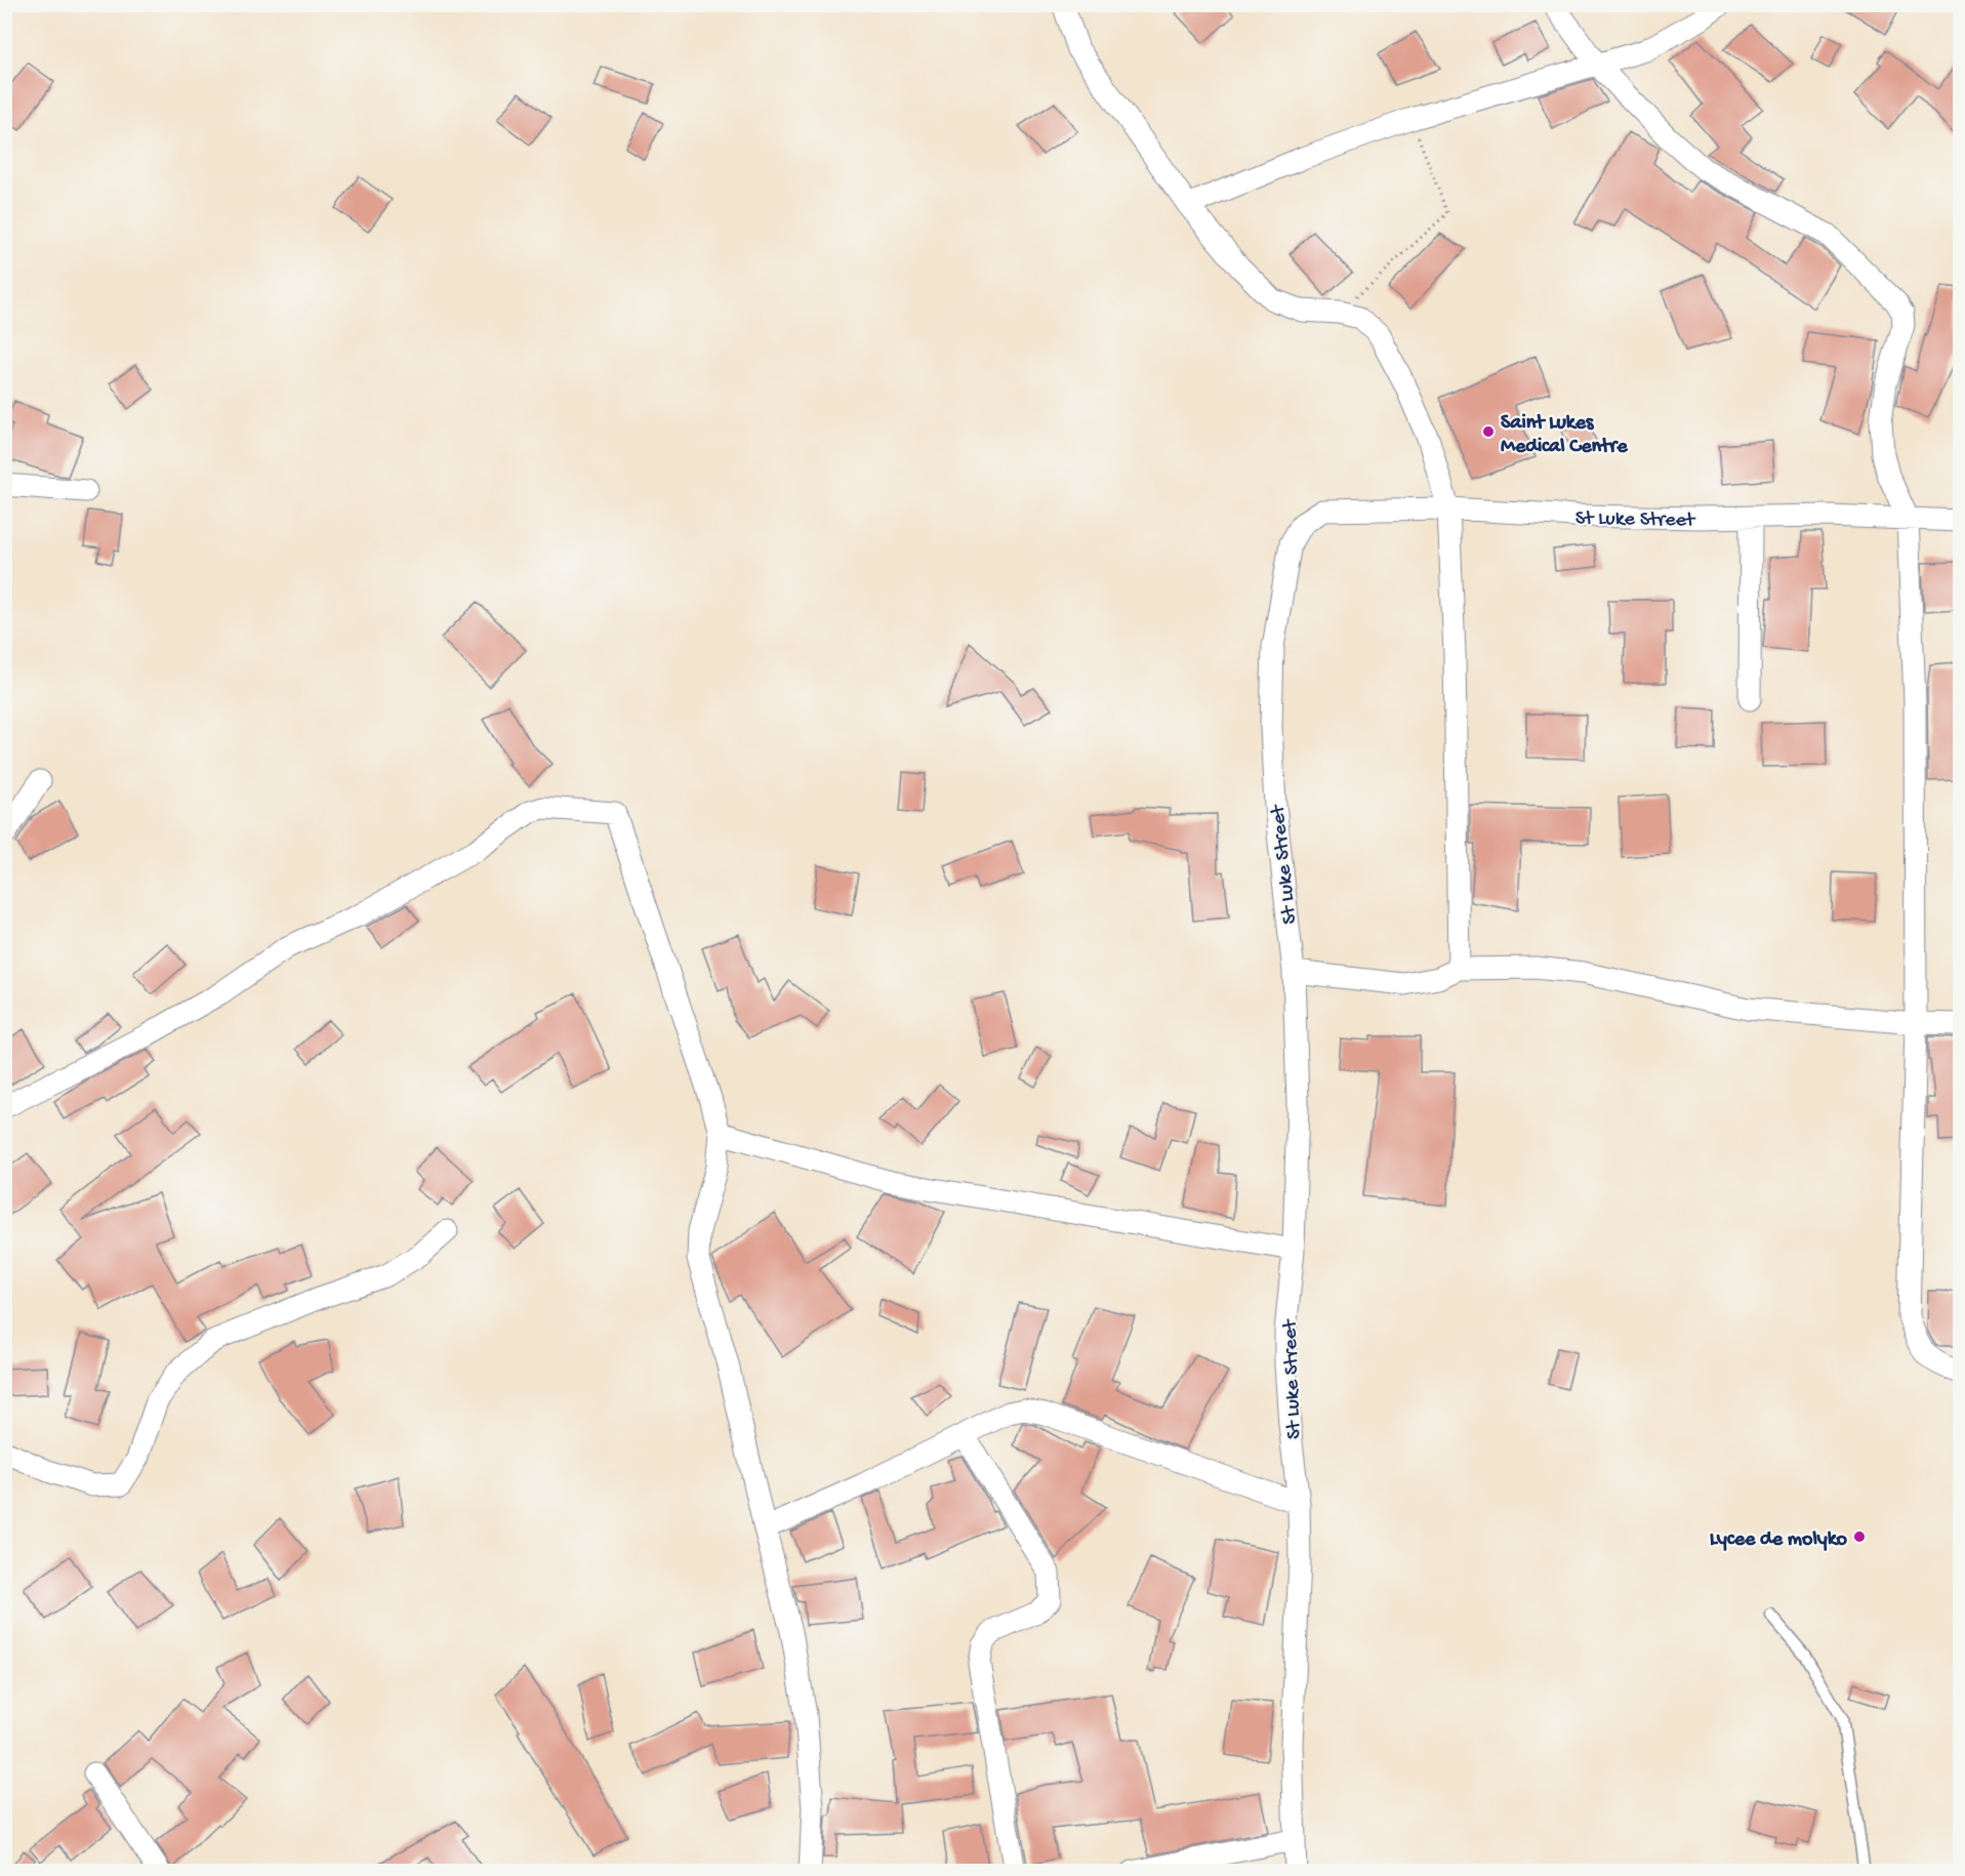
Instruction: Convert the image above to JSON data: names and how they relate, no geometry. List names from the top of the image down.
{
  "streets": {
    "street": ["St Luke Street"]
  },
  "places": ["Saint Lukes Medical Centre", "Lycee de molyko"]
}
